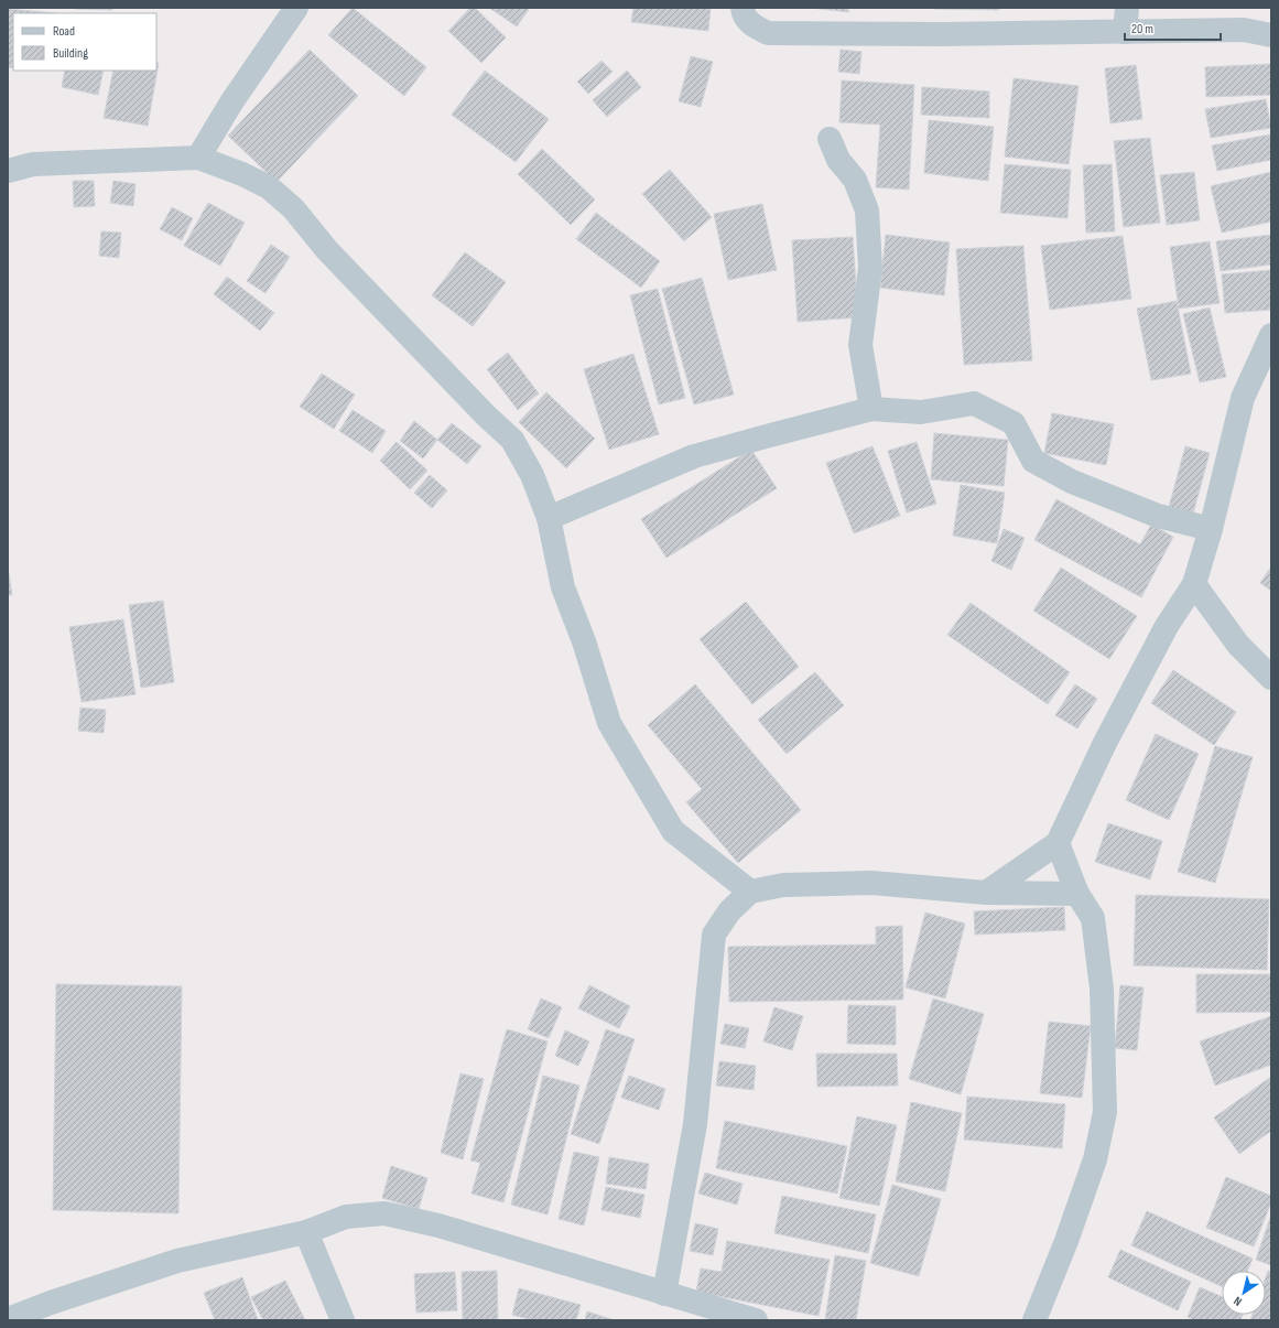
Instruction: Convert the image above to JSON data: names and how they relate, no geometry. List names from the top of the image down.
{
  "legend": ["Road", "Building"],
  "scale_bar": "20 m",
  "north": "bottom left"
}
